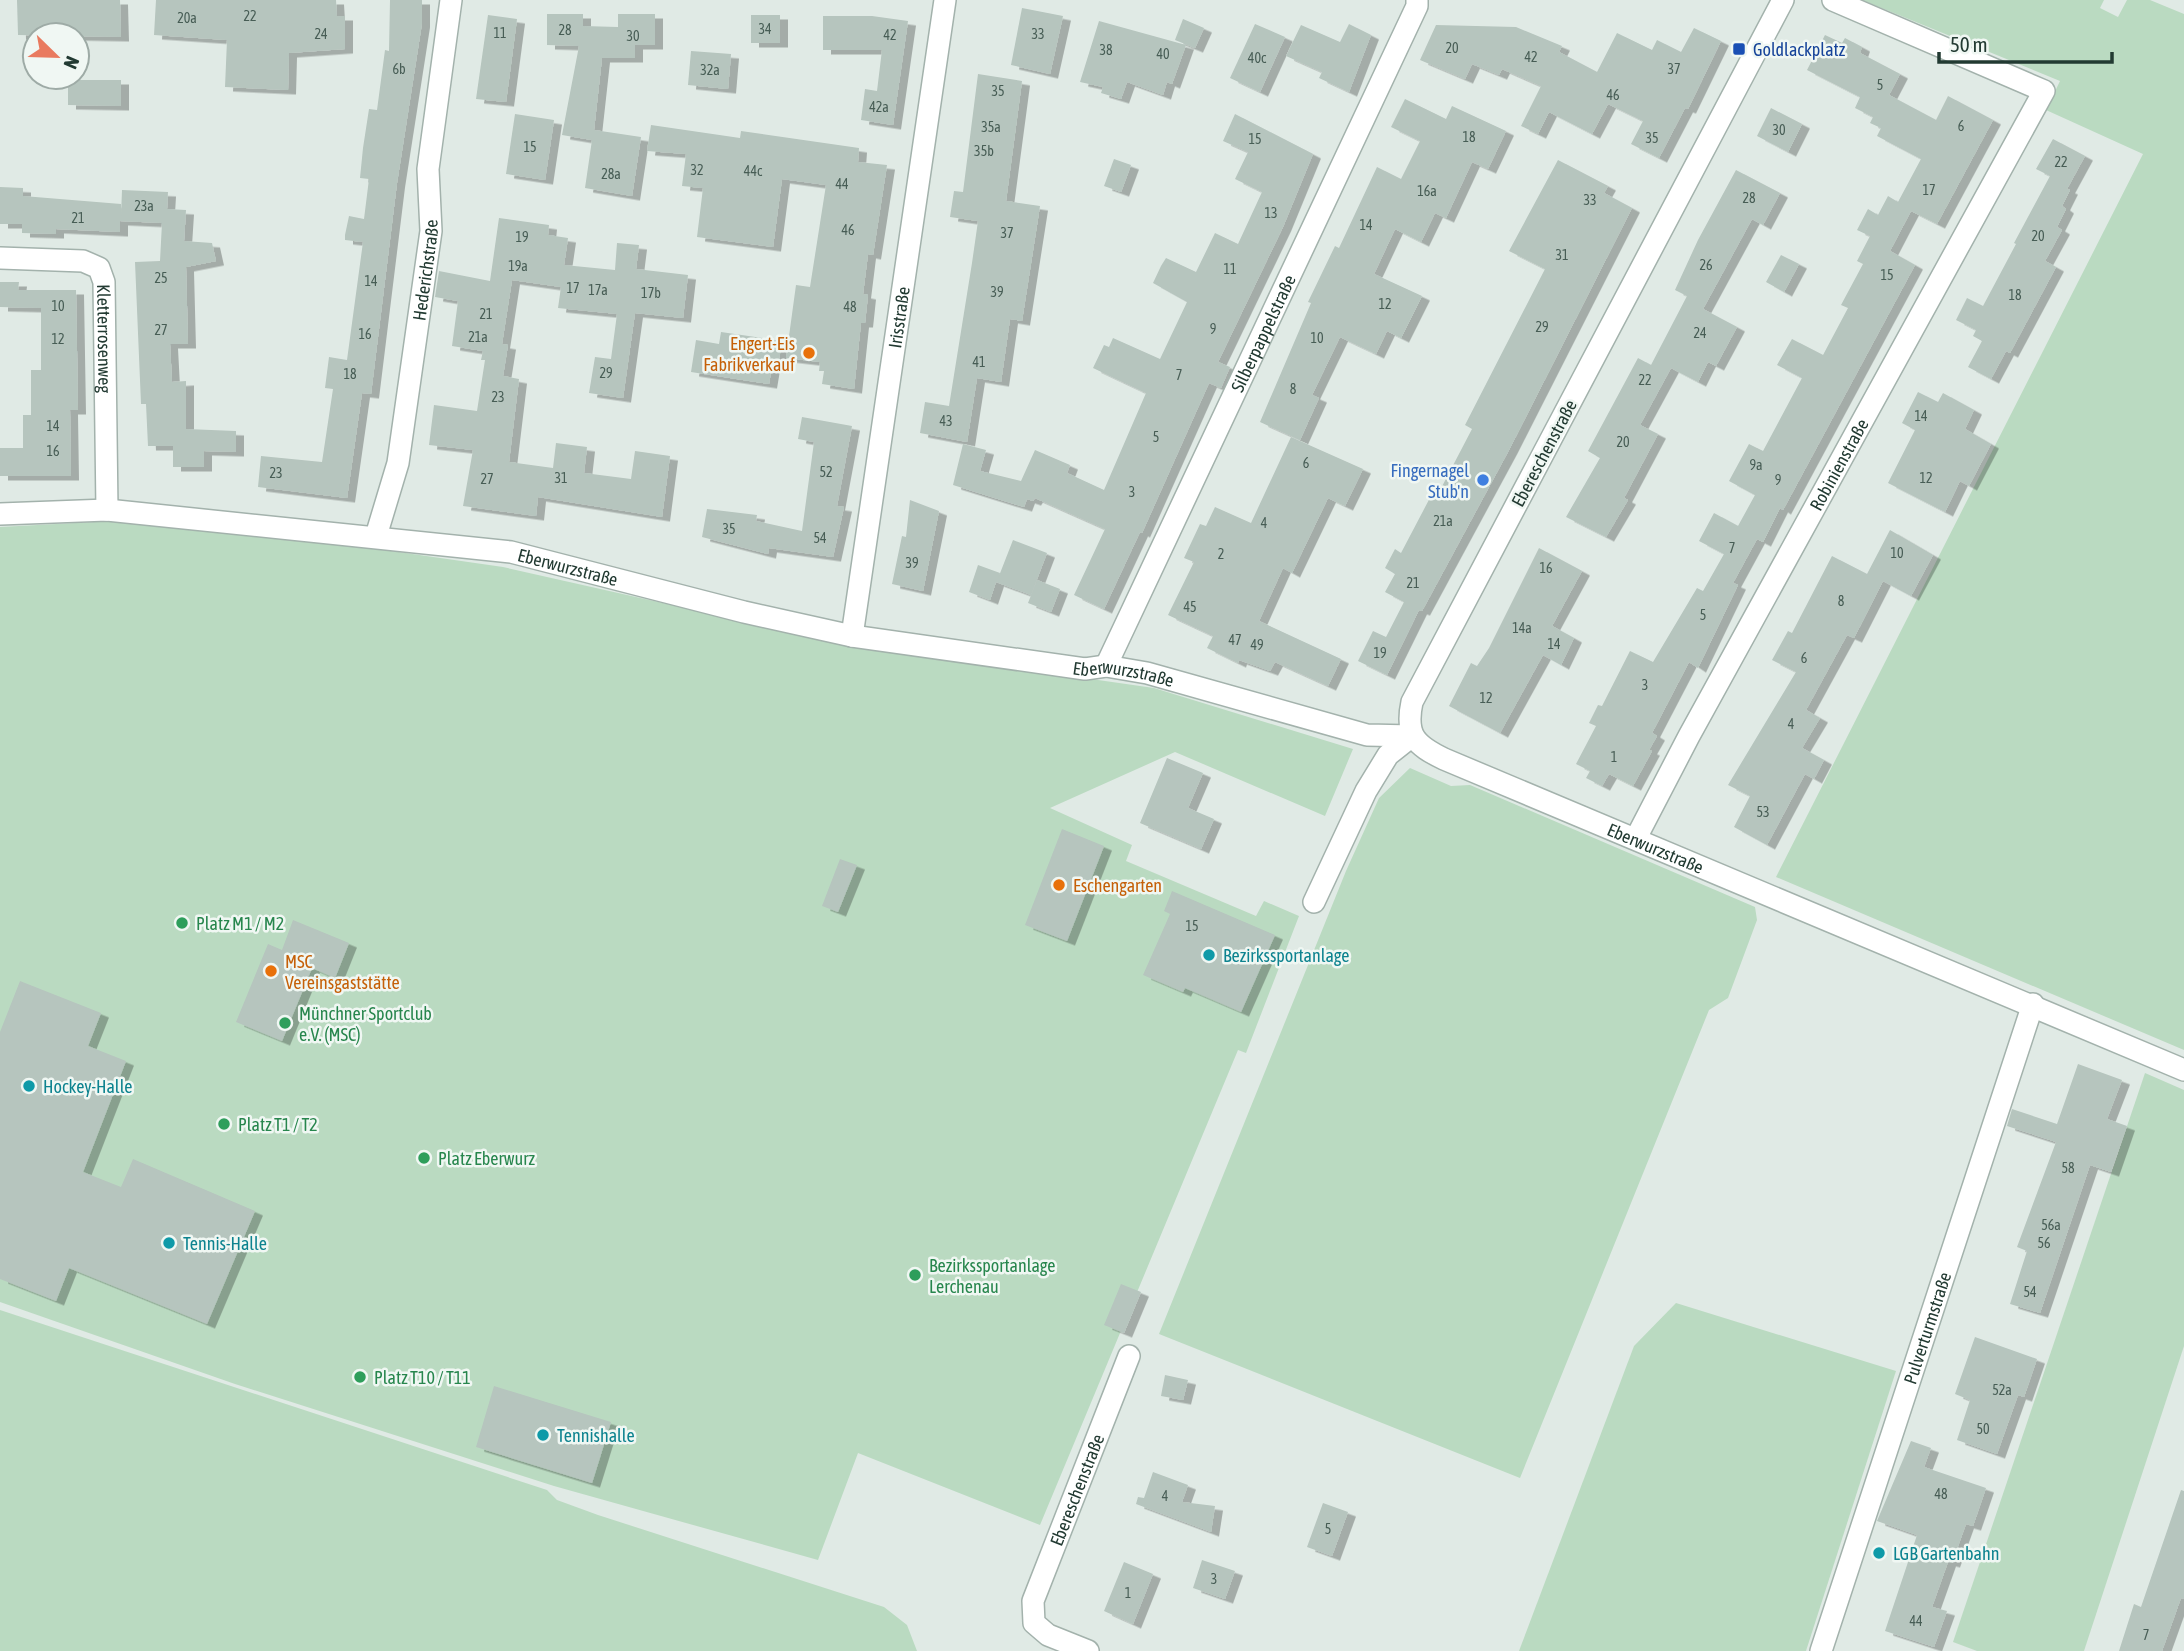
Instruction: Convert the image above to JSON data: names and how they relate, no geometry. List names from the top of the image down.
{
  "streets": {
    "street": [
      "Hederichstraße",
      "Irisstraße",
      "Silberpappelstraße",
      "Kletterrosenweg",
      "Ebereschenstraße",
      "Robinienstraße",
      "Eberwurzstraße",
      "Pulverturmstraße"
    ]
  },
  "crossings": [
    ["Hederichstraße", "Eberwurzstraße"],
    ["Irisstraße", "Eberwurzstraße"],
    ["Silberpappelstraße", "Eberwurzstraße"],
    ["Kletterrosenweg", "Eberwurzstraße"],
    ["Ebereschenstraße", "Eberwurzstraße"],
    ["Robinienstraße", "Eberwurzstraße"],
    ["Eberwurzstraße", "Pulverturmstraße"]
  ],
  "places": {
    "transit": ["Goldlackplatz"],
    "other": [
      "Engert-Eis Fabrikverkauf",
      "Fingernagel Stub'n",
      "Eschengarten",
      "Platz M1 / M2",
      "Bezirkssportanlage",
      "MSC Vereinsgaststätte",
      "Münchner Sportclub e.V. (MSC)",
      "Hockey-Halle",
      "Platz T1 / T2",
      "Platz Eberwurz",
      "Tennis-Halle",
      "Bezirkssportanlage Lerchenau",
      "Platz T10 / T11",
      "Tennishalle",
      "LGB Gartenbahn"
    ]
  },
  "house_numbers": [
    "22",
    "20a",
    "34",
    "28",
    "11",
    "24",
    "33",
    "42",
    "30",
    "20",
    "38",
    "40",
    "42",
    "40c",
    "6b",
    "37",
    "32a",
    "5",
    "35",
    "46",
    "42a",
    "6",
    "35a",
    "30",
    "18",
    "35",
    "15",
    "15",
    "35b",
    "22",
    "32",
    "44c",
    "28a",
    "44",
    "17",
    "16a",
    "28",
    "33",
    "23a",
    "13",
    "21",
    "14",
    "46",
    "37",
    "20",
    "19",
    "31",
    "26",
    "19a",
    "11",
    "15",
    "25",
    "14",
    "17",
    "17a",
    "39",
    "17b",
    "18",
    "12",
    "10",
    "48",
    "21",
    "29",
    "9",
    "27",
    "24",
    "16",
    "21a",
    "10",
    "12",
    "41",
    "29",
    "18",
    "7",
    "22",
    "8",
    "23",
    "14",
    "43",
    "14",
    "5",
    "20",
    "16",
    "6",
    "9a",
    "52",
    "23",
    "31",
    "12",
    "27",
    "9",
    "3",
    "21a",
    "4",
    "35",
    "54",
    "7",
    "10",
    "2",
    "39",
    "16",
    "21",
    "8",
    "45",
    "5",
    "14a",
    "47",
    "14",
    "49",
    "19",
    "6",
    "3",
    "12",
    "4",
    "1",
    "53",
    "15",
    "58",
    "56a",
    "56",
    "54",
    "52a",
    "50",
    "48",
    "4",
    "5",
    "3",
    "1",
    "44",
    "7"
  ],
  "scale_bar": "50 m",
  "north": "bottom right"
}
